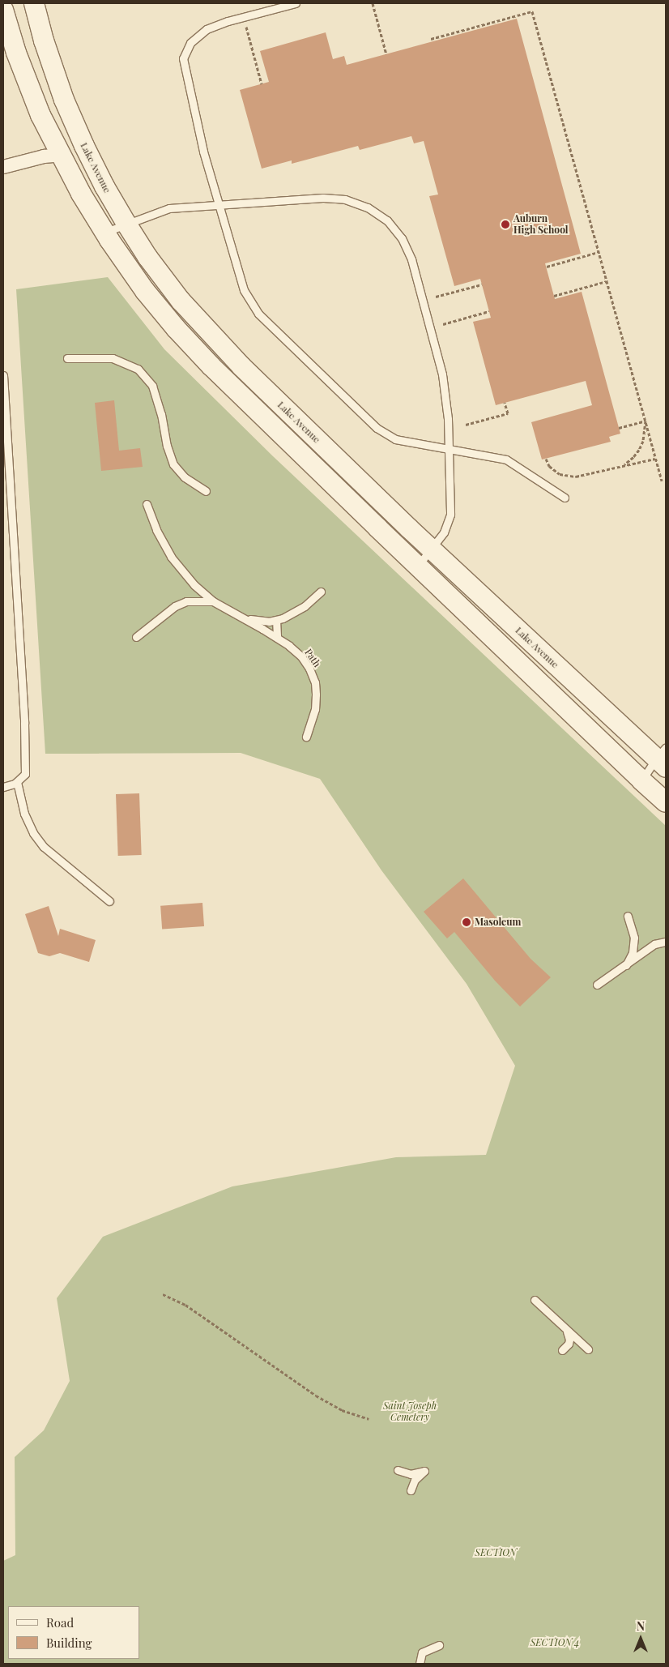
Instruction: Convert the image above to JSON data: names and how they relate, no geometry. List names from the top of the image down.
{
  "streets": {
    "main road": ["Lake Avenue"],
    "lane": ["Path"]
  },
  "parks": ["Saint Joseph Cemetery", "SECTION", "SECTION 4"],
  "places": ["Auburn High School", "Masoleum"],
  "legend": ["Road", "Building"],
  "north": "top"
}
